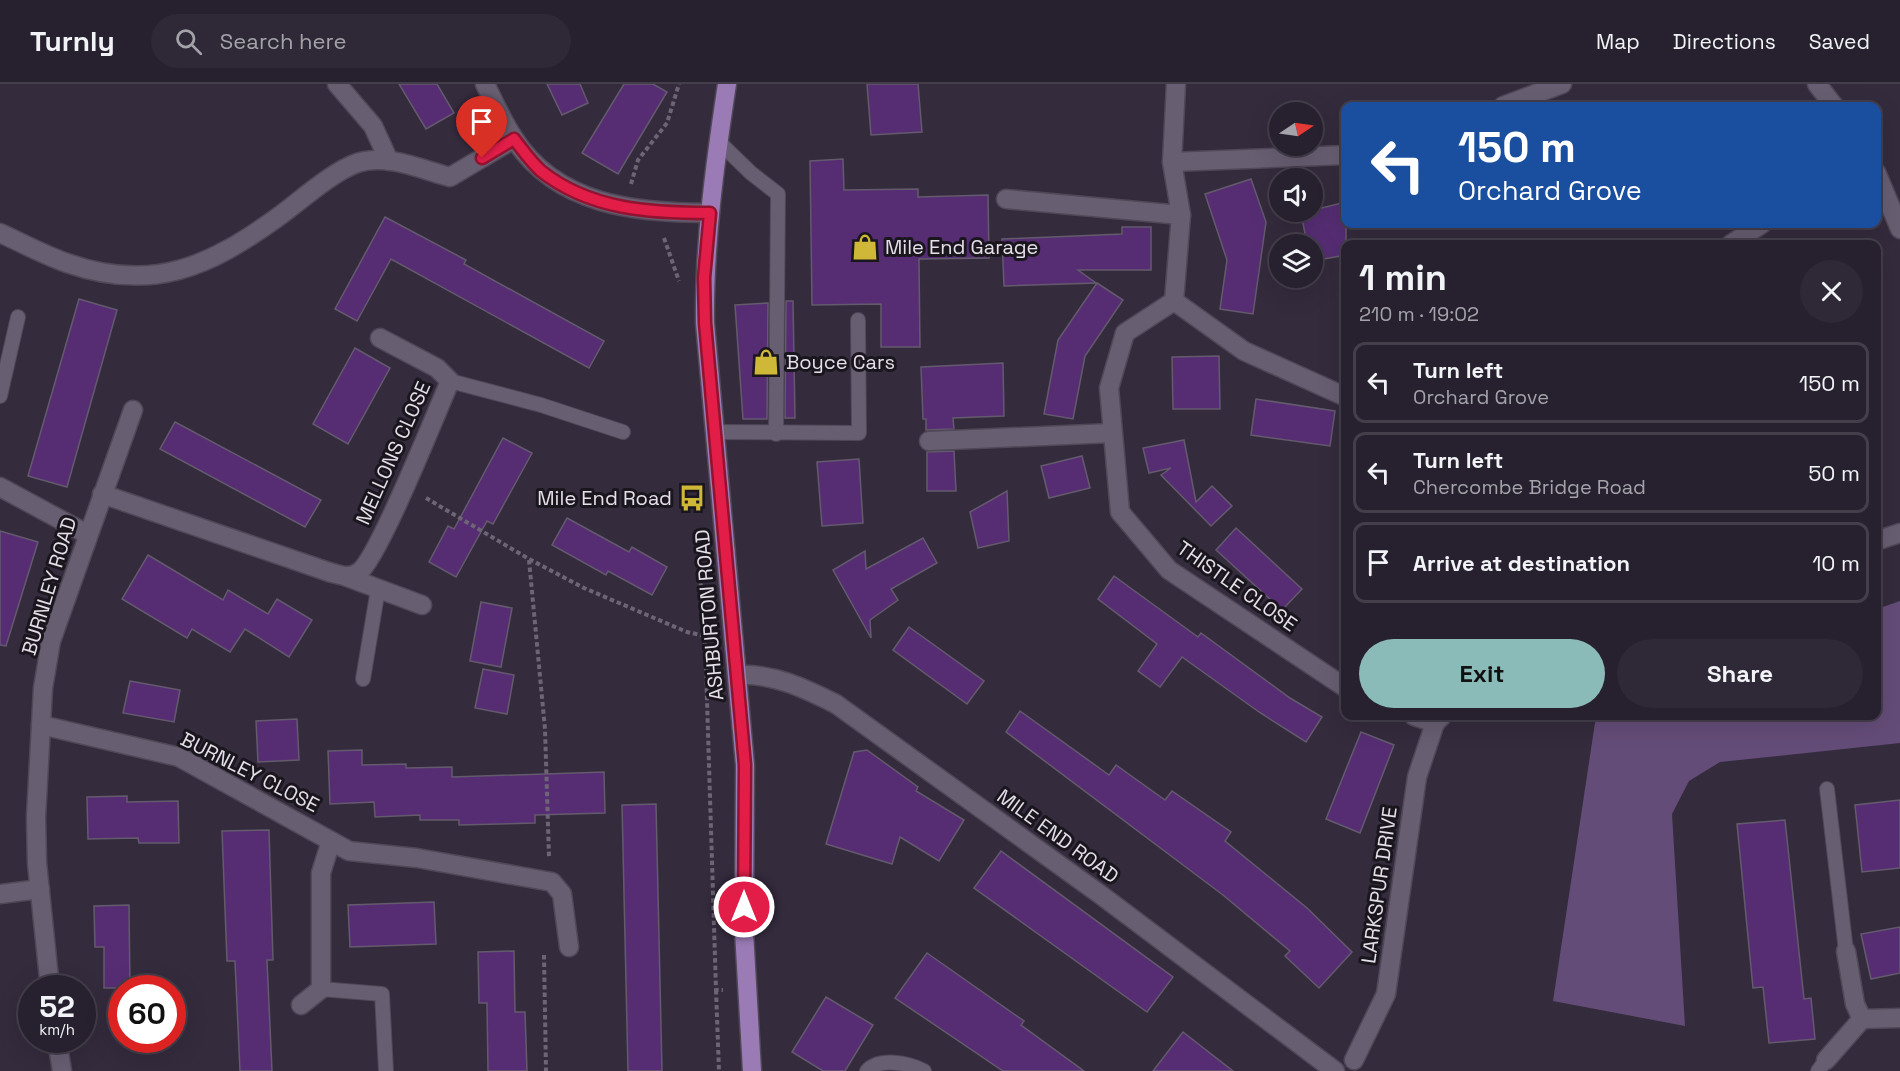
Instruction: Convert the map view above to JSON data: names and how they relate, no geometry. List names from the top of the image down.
{
  "streets": {
    "main road": ["ASHBURTON ROAD"],
    "street": [
      "MELLONS CLOSE",
      "BURNLEY ROAD",
      "THISTLE CLOSE",
      "BURNLEY CLOSE",
      "MILE END ROAD",
      "LARKSPUR DRIVE"
    ]
  },
  "crossings": [
    ["BURNLEY ROAD", "BURNLEY CLOSE"],
    ["ASHBURTON ROAD", "MILE END ROAD"]
  ],
  "places": {
    "shop": ["Mile End Garage", "Boyce Cars"],
    "bus stop": ["Mile End Road"]
  },
  "north": "right",
  "page": {
    "header": "Turnly",
    "search": "Search here",
    "nav": ["Map", "Directions", "Saved"],
    "turn": ["150 m", "Orchard Grove"],
    "heading": ["1 min", "210 m · 19:02"],
    "list": [
      {
        "name": "Turn left",
        "note": "Orchard Grove",
        "value": "150 m"
      },
      {
        "name": "Turn left",
        "note": "Chercombe Bridge Road",
        "value": "50 m"
      },
      {
        "name": "Arrive at destination",
        "value": "10 m"
      }
    ],
    "buttons": ["Exit", "Share"],
    "speed": "52 km/h",
    "limit": "60"
  }
}
